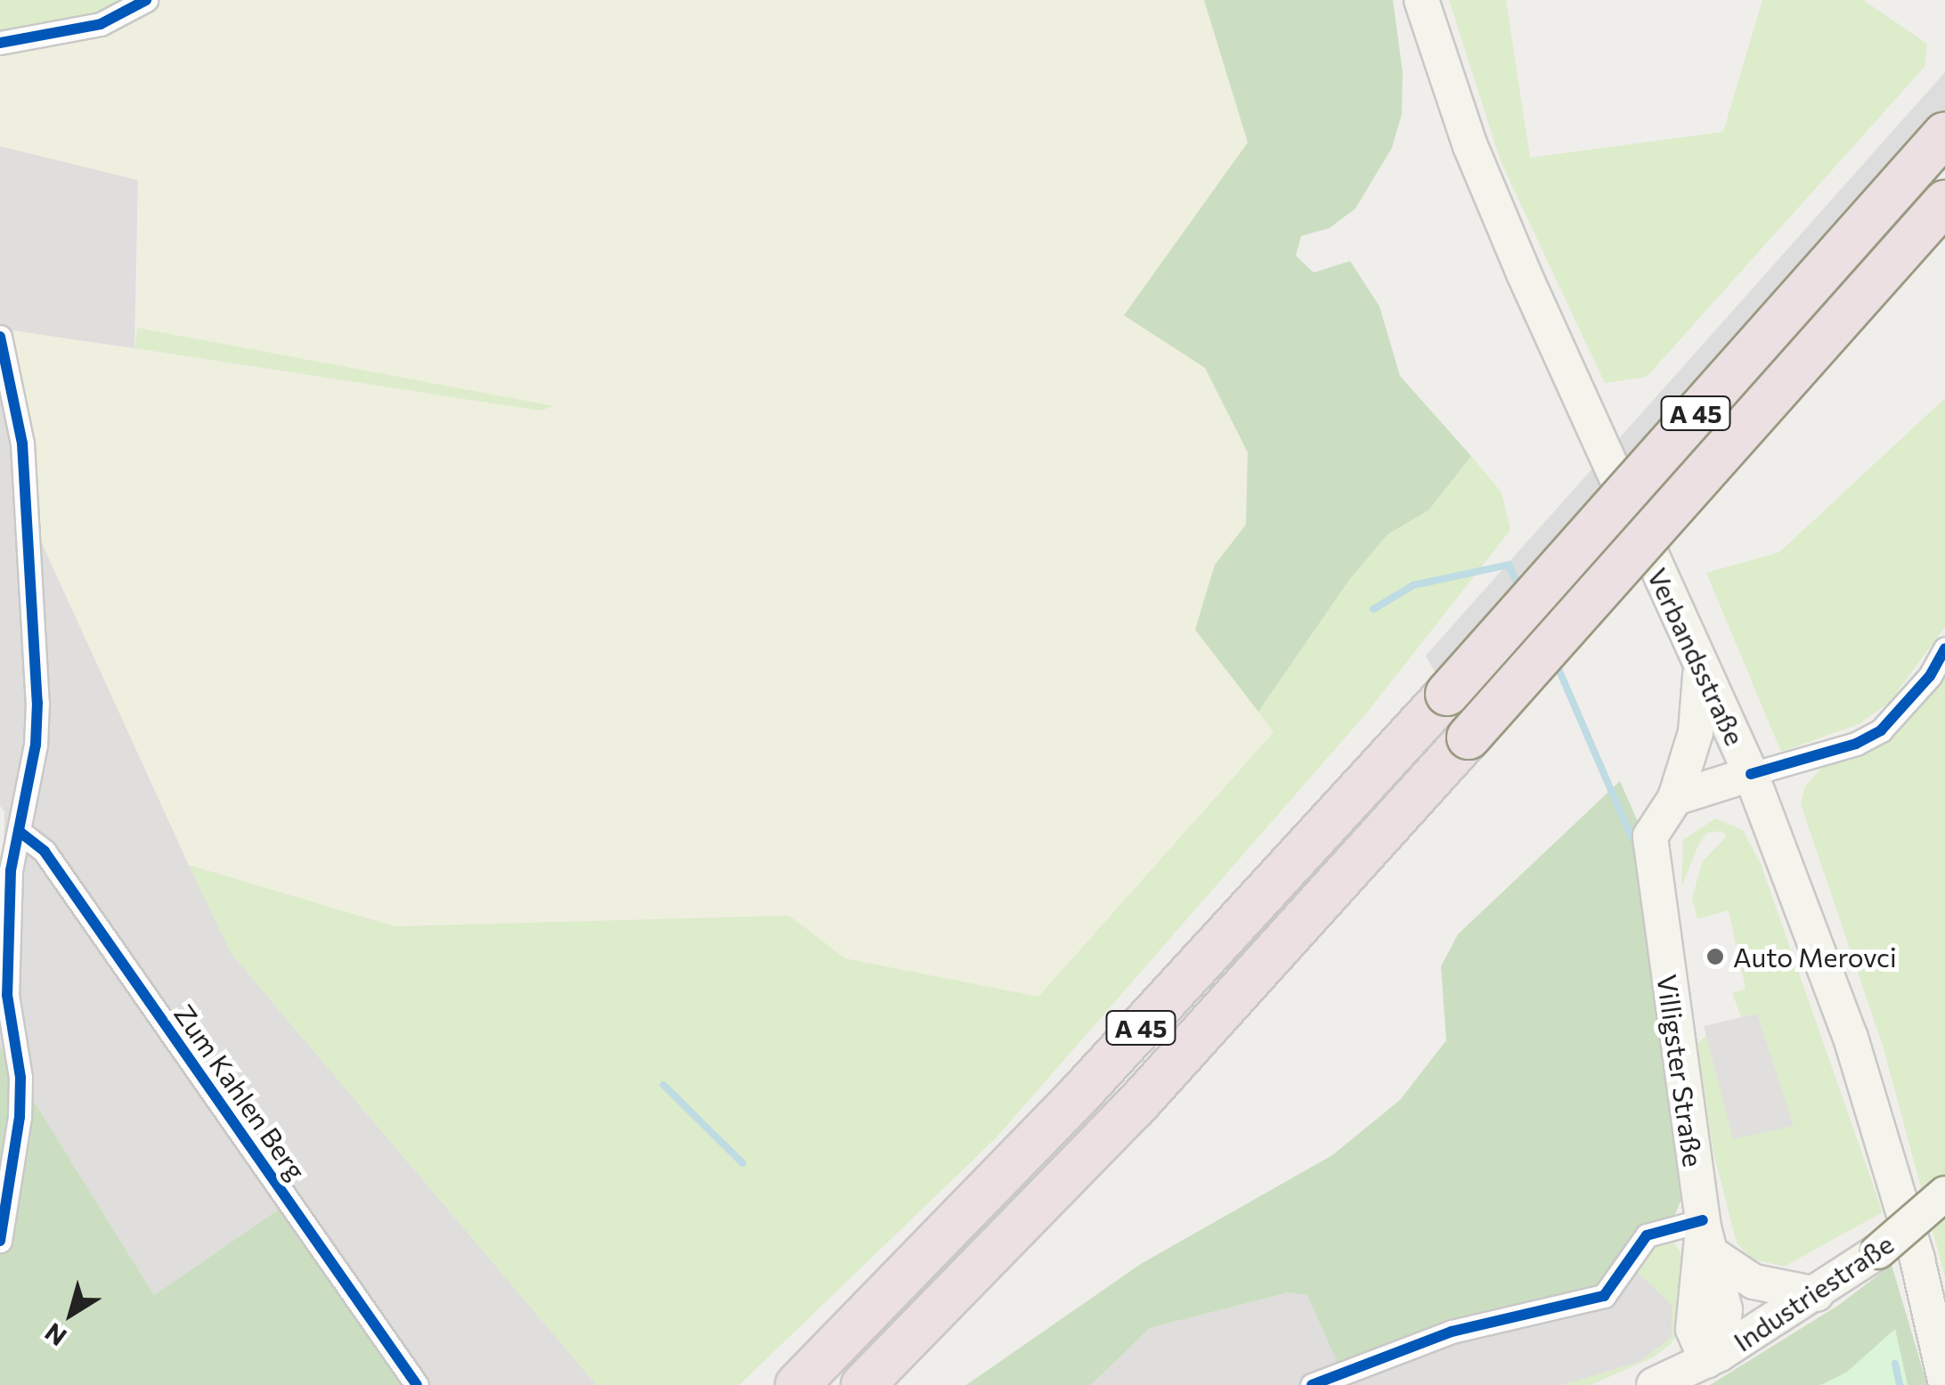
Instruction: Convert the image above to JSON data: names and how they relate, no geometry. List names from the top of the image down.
{
  "streets": {
    "highway": ["A 45"],
    "main road": ["Verbandsstraße", "Villigster Straße", "Industriestraße"],
    "street": ["Zum Kahlen Berg"]
  },
  "crossings": [
    ["Verbandsstraße", "Villigster Straße"],
    ["Villigster Straße", "Industriestraße"]
  ],
  "places": ["Auto Merovci"],
  "north": "bottom left"
}
